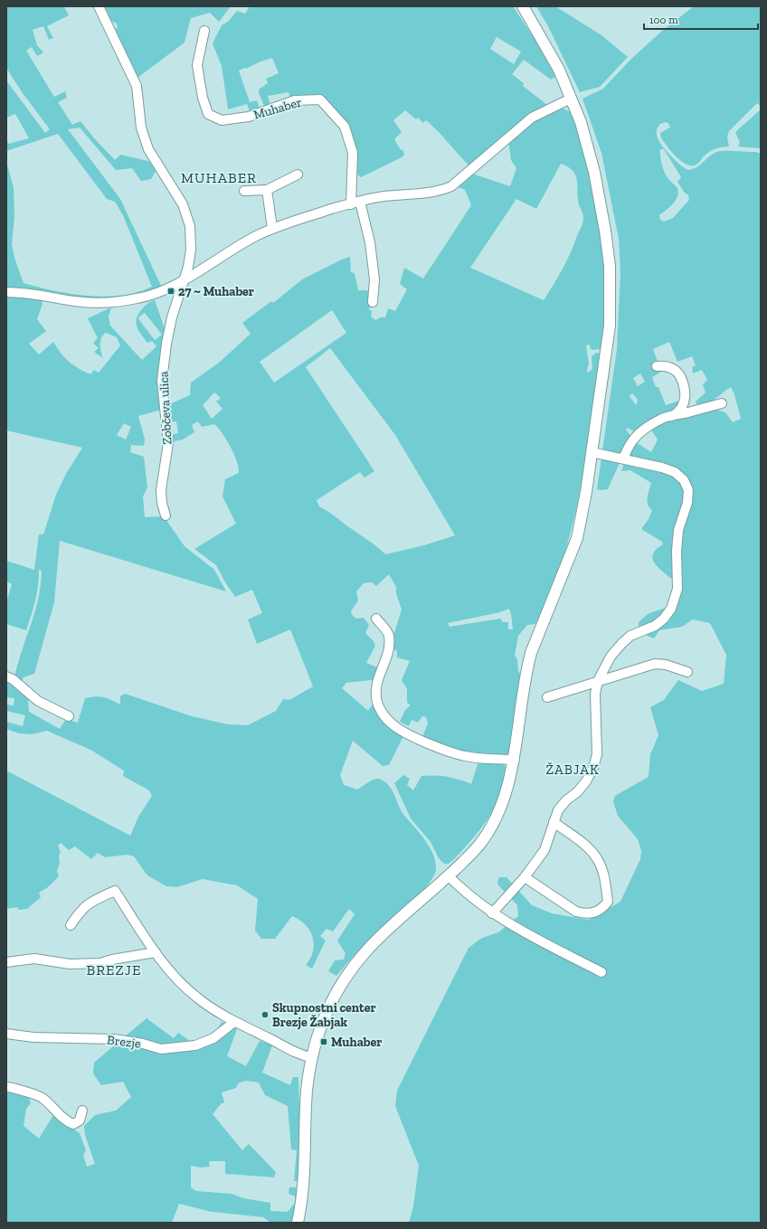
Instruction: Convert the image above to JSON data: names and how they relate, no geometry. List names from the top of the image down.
{
  "streets": {
    "street": ["Muhaber", "Zobčeva ulica", "Brezje"]
  },
  "districts": ["MUHABER", "ŽABJAK", "BREZJE"],
  "places": {
    "transit": ["27 ~ Muhaber", "Muhaber"],
    "other": ["Skupnostni center Brezje Žabjak"]
  },
  "scale_bar": "100 m"
}
